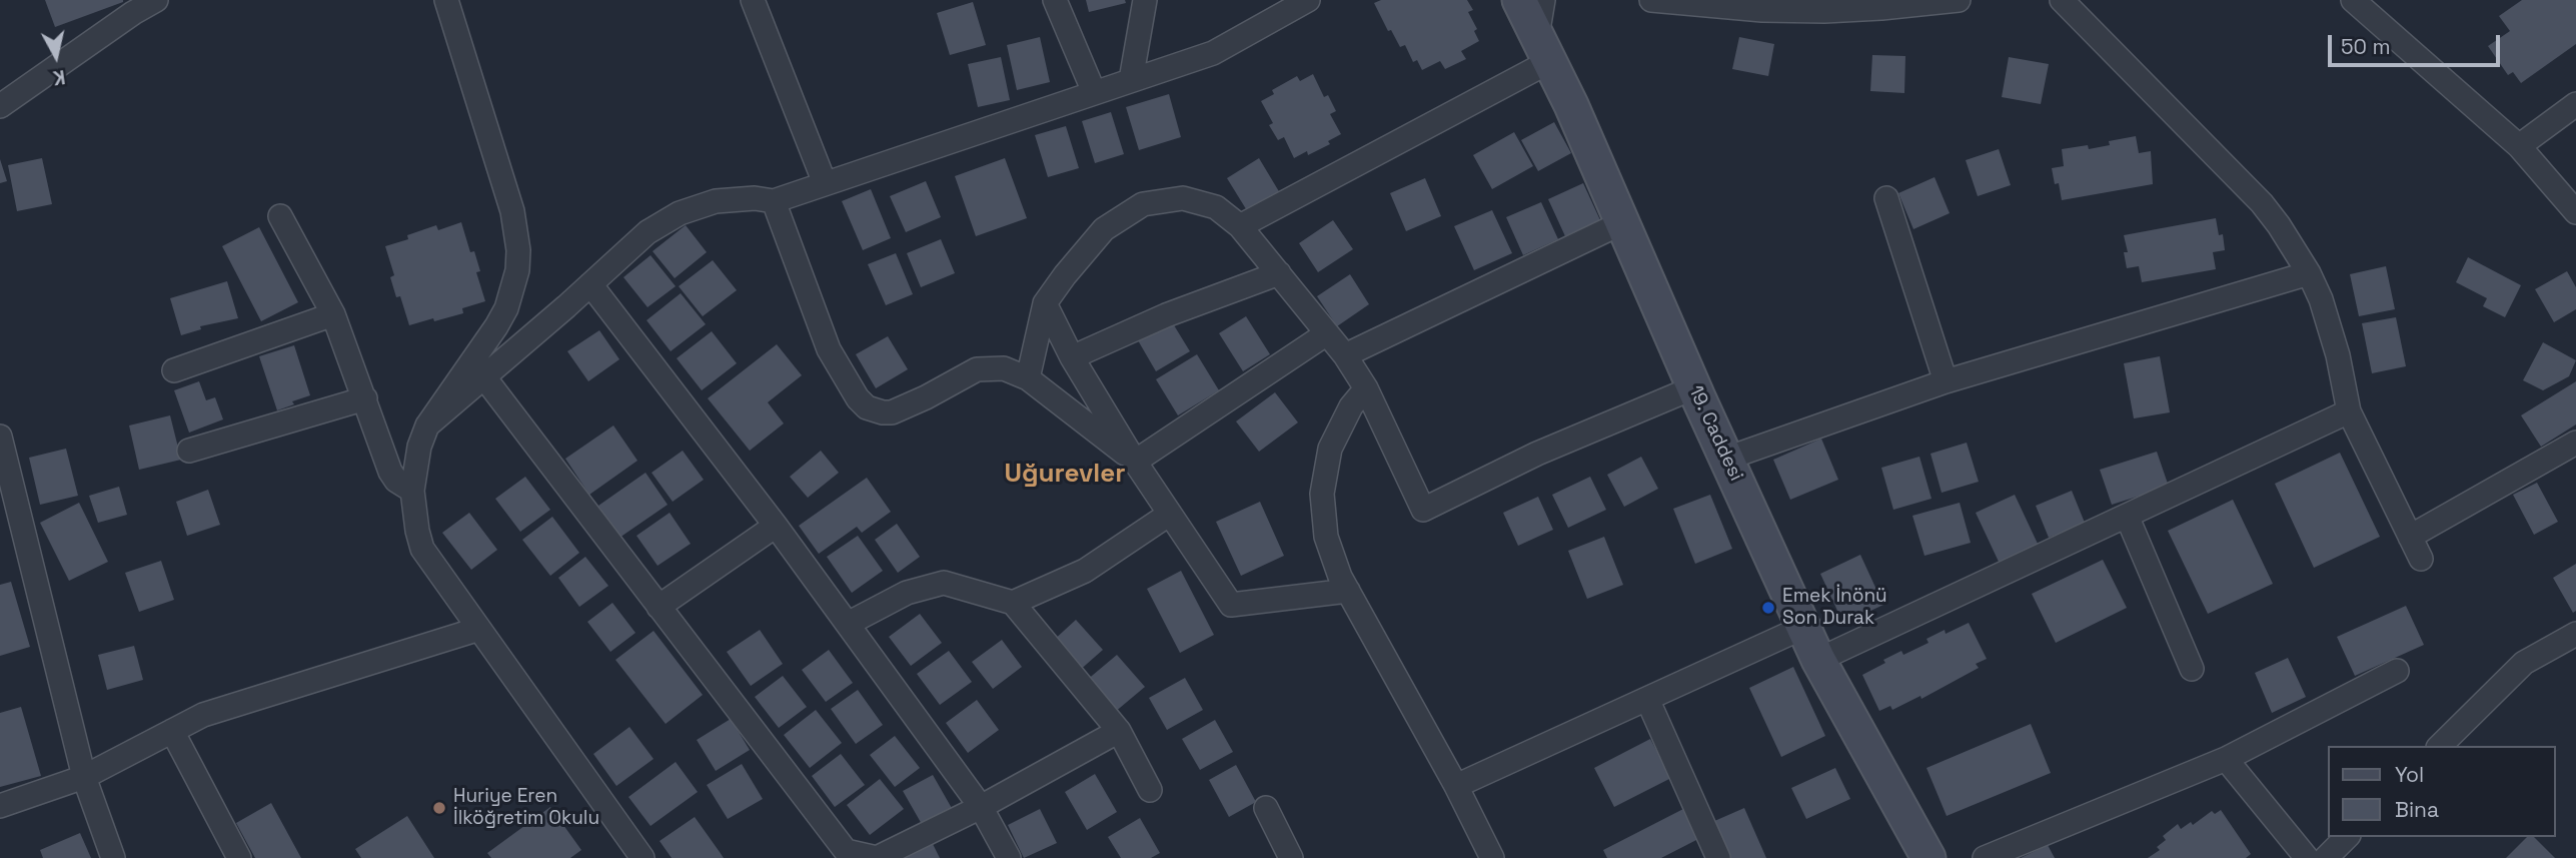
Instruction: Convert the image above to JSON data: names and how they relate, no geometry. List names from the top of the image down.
{
  "streets": {
    "street": ["19. Caddesi"]
  },
  "districts": ["Uğurevler"],
  "places": ["Emek İnönü Son Durak", "Huriye Eren İlköğretim Okulu"],
  "legend": ["Yol", "Bina"],
  "scale_bar": "50 m",
  "north": "bottom"
}
